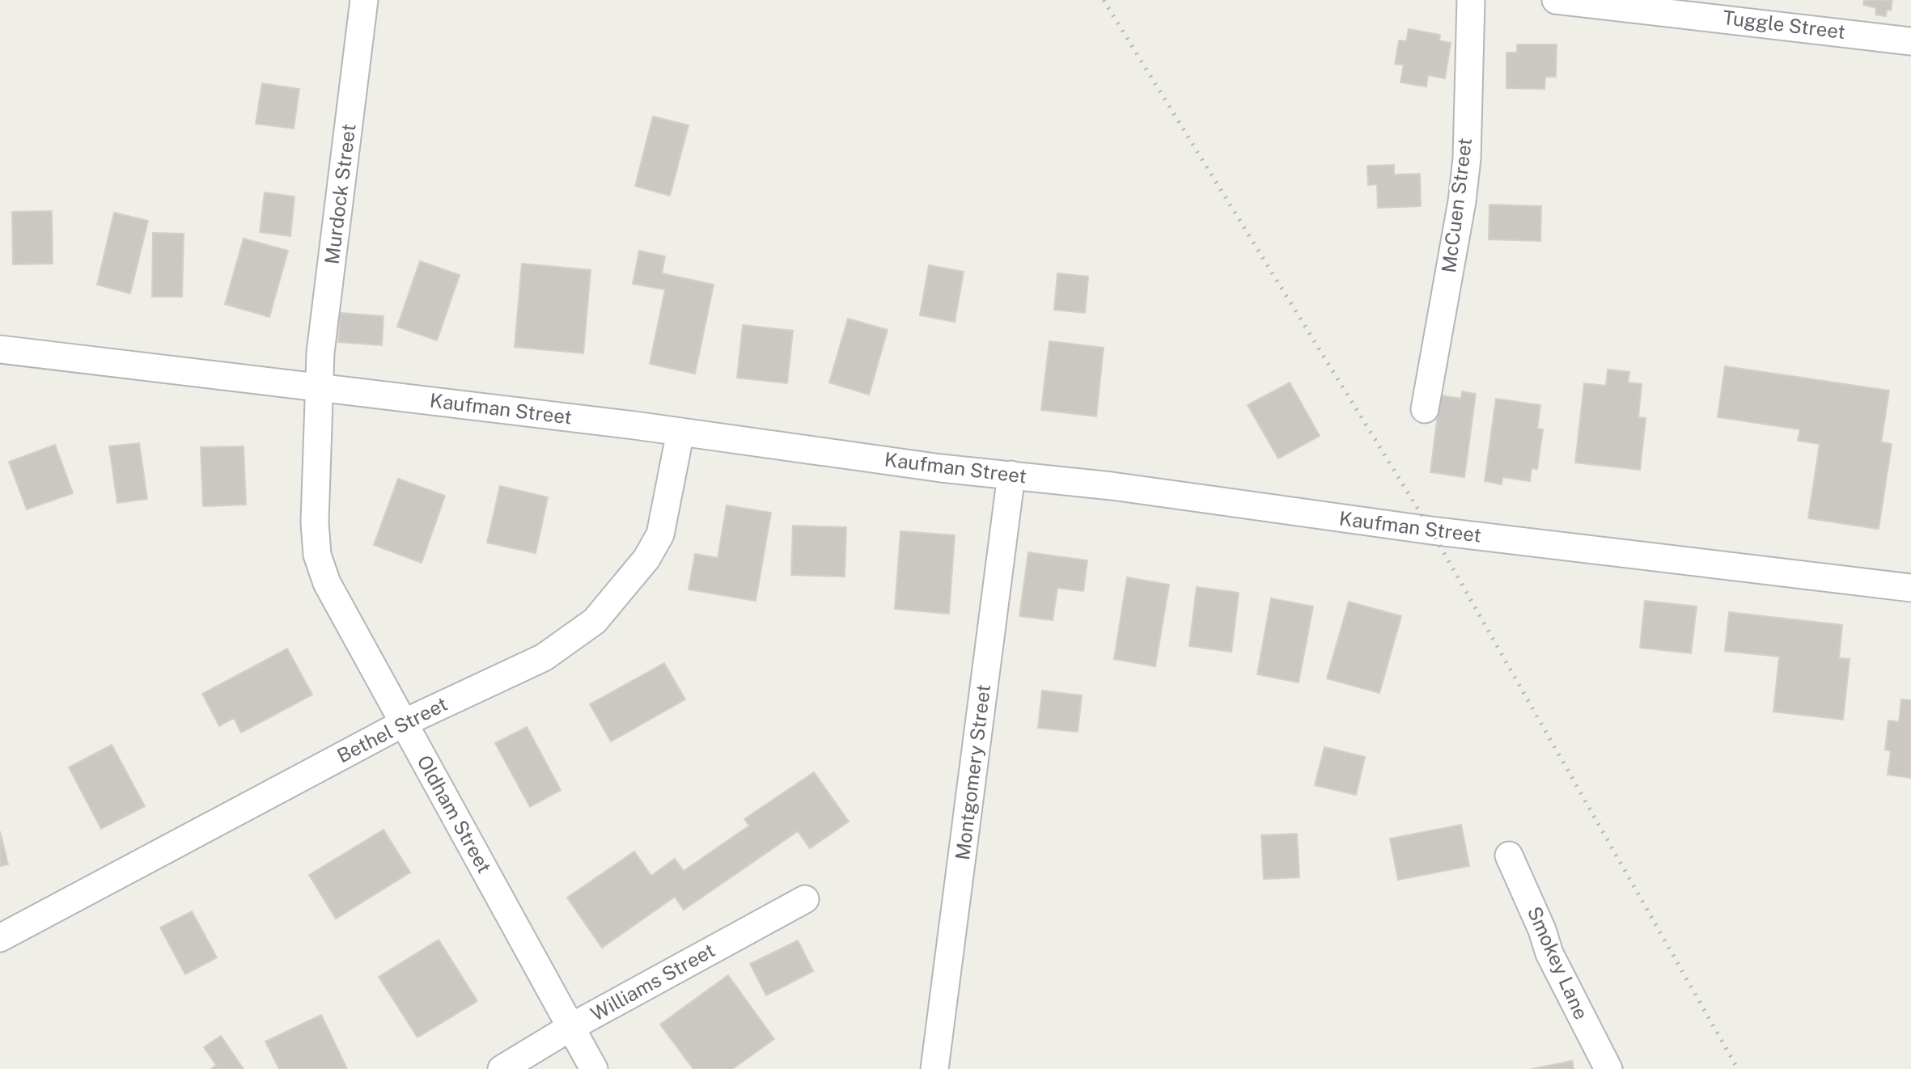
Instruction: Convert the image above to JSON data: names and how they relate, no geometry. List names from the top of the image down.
{
  "streets": {
    "street": [
      "Tuggle Street",
      "Murdock Street",
      "McCuen Street",
      "Kaufman Street",
      "Bethel Street",
      "Montgomery Street",
      "Oldham Street",
      "Smokey Lane",
      "Williams Street"
    ]
  },
  "crossings": [
    ["Murdock Street", "Kaufman Street"],
    ["Murdock Street", "Oldham Street"],
    ["Kaufman Street", "Bethel Street"],
    ["Kaufman Street", "Montgomery Street"],
    ["Kaufman Street", "Oldham Street"],
    ["Bethel Street", "Oldham Street"],
    ["Oldham Street", "Williams Street"]
  ]
}
